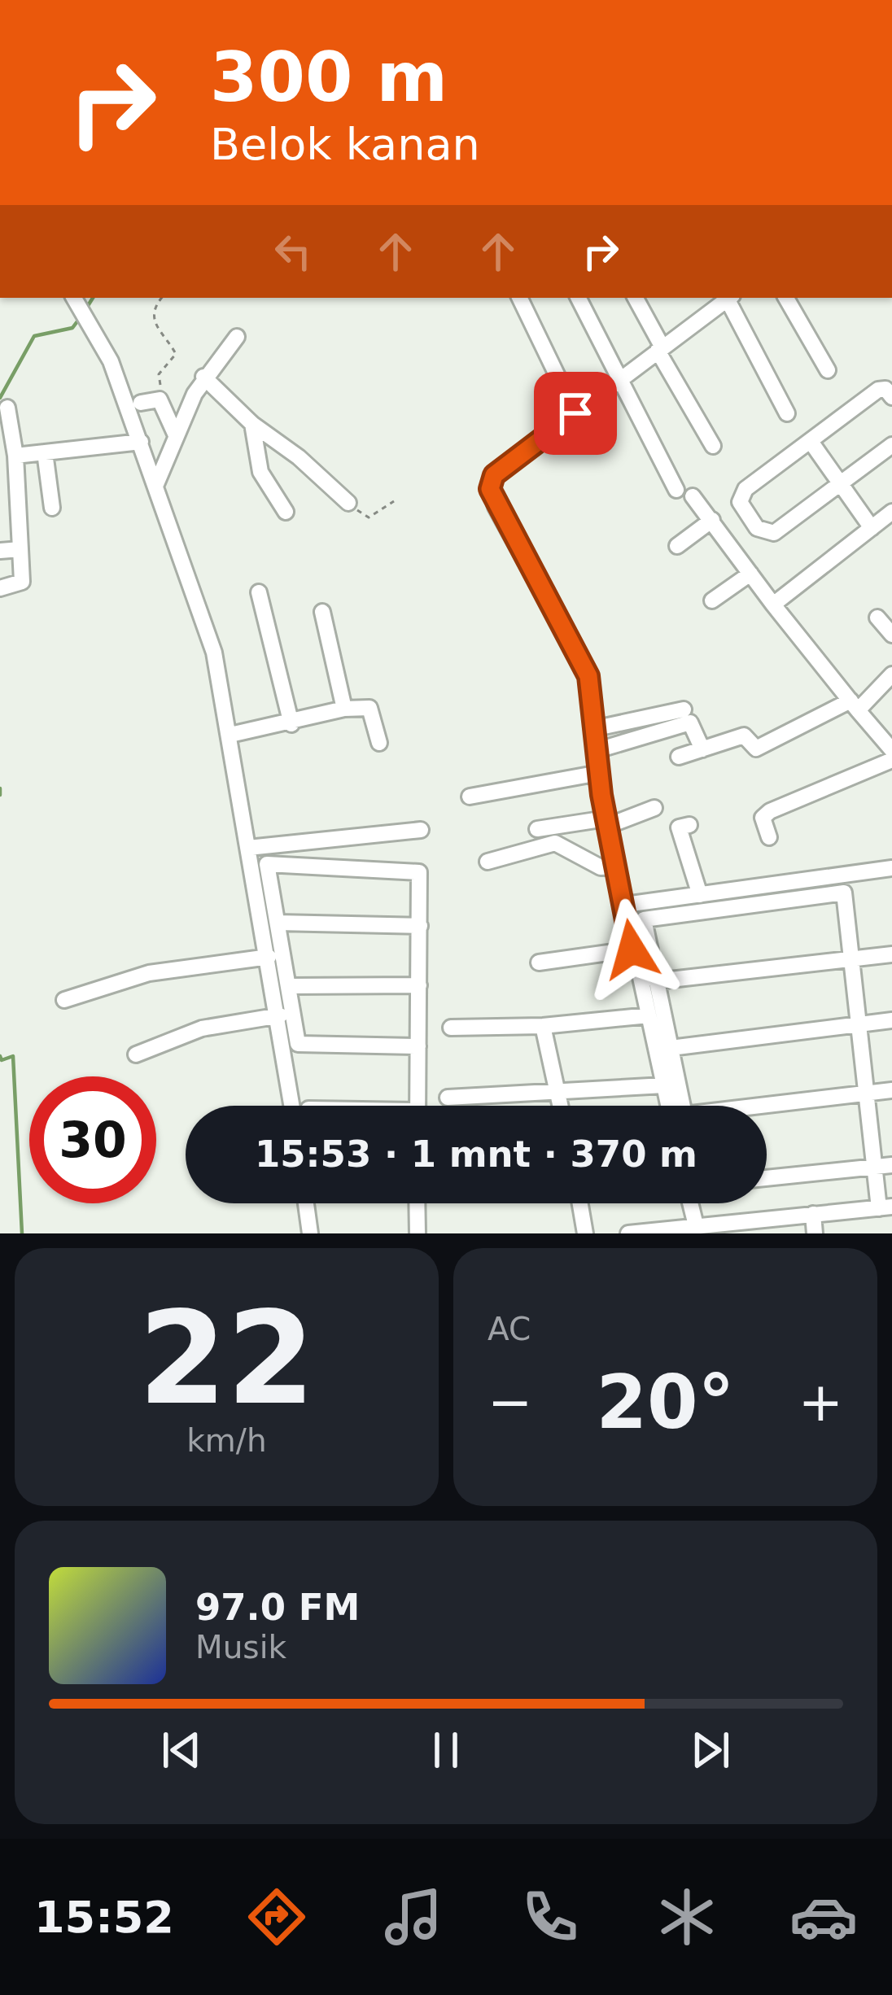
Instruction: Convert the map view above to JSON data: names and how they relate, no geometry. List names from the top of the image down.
{
  "page": {
    "turn": ["300 m", "Belok kanan"],
    "limit": "30",
    "trip": "15:53 · 1 mnt · 370 m",
    "tile": [
      ["22", "km/h"],
      "AC"
    ],
    "heat": ["−", "20°", "+"],
    "song": ["97.0 FM", "Musik"],
    "tabs": "15:52"
  }
}
